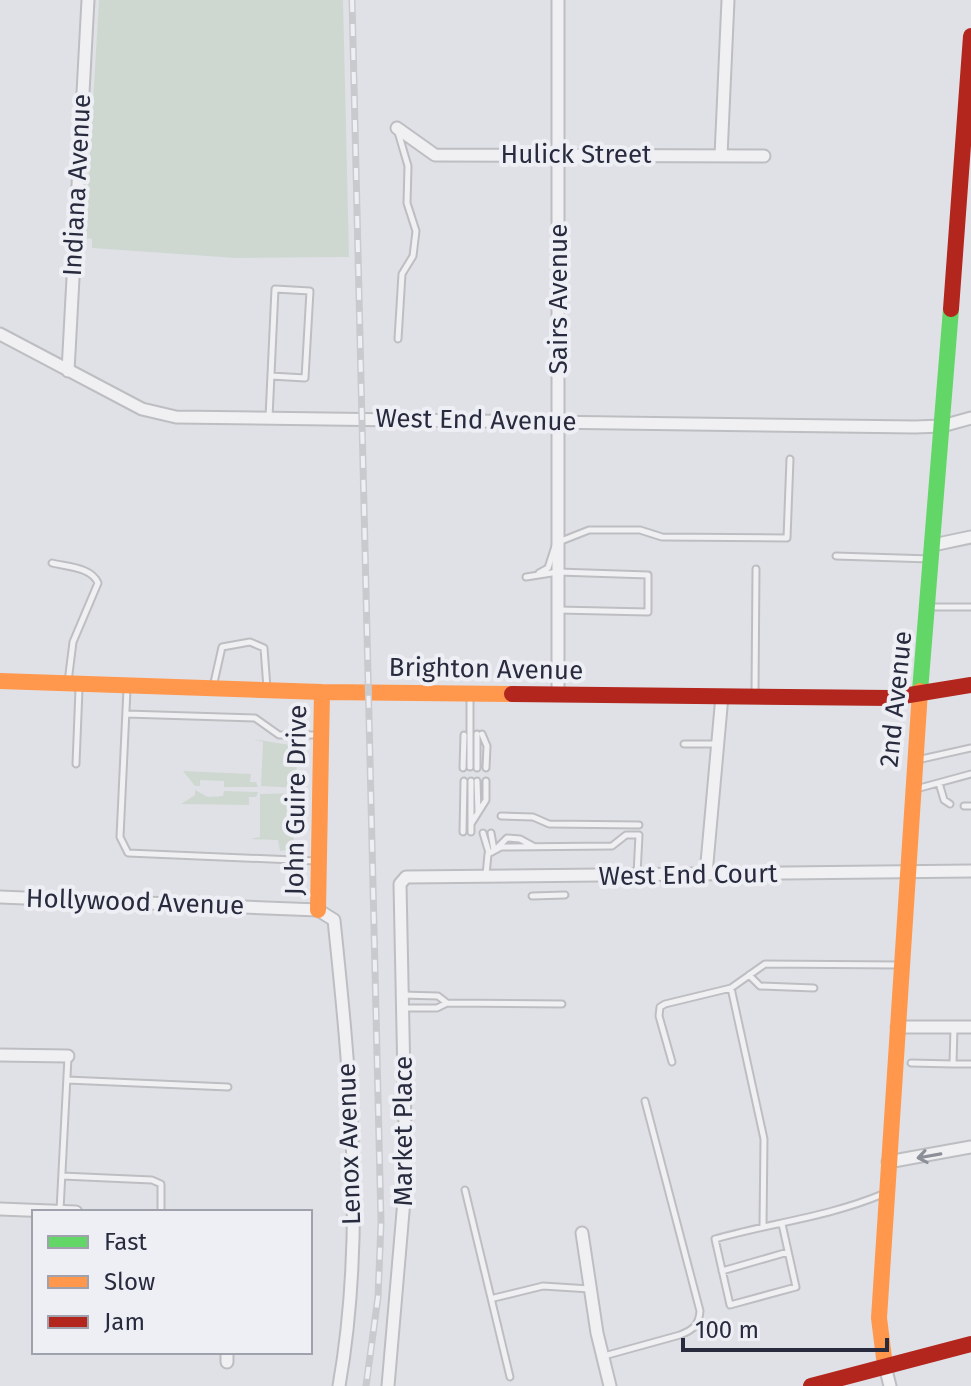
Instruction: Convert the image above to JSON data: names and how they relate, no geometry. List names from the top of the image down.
{
  "streets": {
    "street": [
      "Hulick Street",
      "Indiana Avenue",
      "Sairs Avenue",
      "West End Avenue",
      "Brighton Avenue",
      "2nd Avenue",
      "John Guire Drive",
      "West End Court",
      "Hollywood Avenue",
      "Market Place",
      "Lenox Avenue"
    ]
  },
  "crossings": [
    ["Hulick Street", "Sairs Avenue"],
    ["Indiana Avenue", "West End Avenue"],
    ["Sairs Avenue", "West End Avenue"],
    ["Sairs Avenue", "Brighton Avenue"],
    ["West End Avenue", "2nd Avenue"],
    ["Brighton Avenue", "2nd Avenue"],
    ["Brighton Avenue", "John Guire Drive"],
    ["2nd Avenue", "West End Court"],
    ["John Guire Drive", "Hollywood Avenue"],
    ["John Guire Drive", "Lenox Avenue"],
    ["West End Court", "Market Place"],
    ["Hollywood Avenue", "Lenox Avenue"]
  ],
  "legend": ["Fast", "Slow", "Jam"],
  "scale_bar": "100 m"
}
